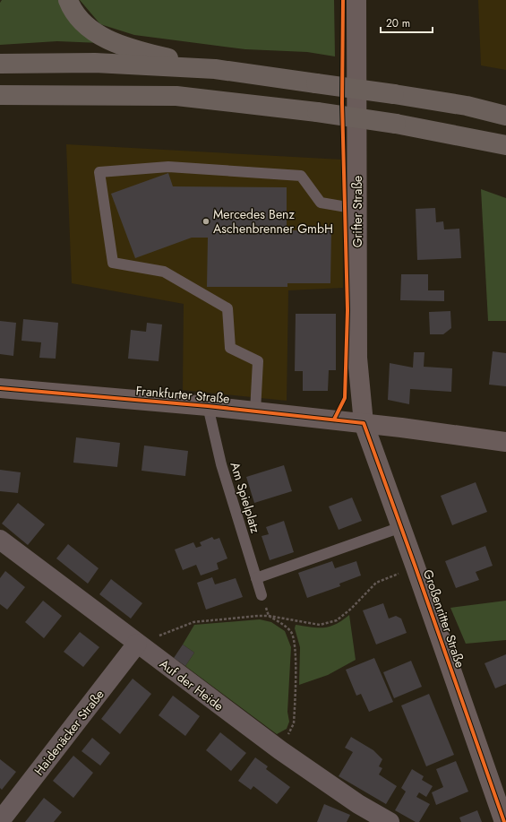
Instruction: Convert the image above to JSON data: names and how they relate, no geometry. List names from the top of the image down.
{
  "streets": {
    "street": [
      "Grifter Straße",
      "Frankfurter Straße",
      "Großenritter Straße",
      "Auf der Heide",
      "Haidenäcker Straße"
    ],
    "lane": ["Am Spielplatz"]
  },
  "crossings": [
    ["Grifter Straße", "Frankfurter Straße"],
    ["Grifter Straße", "Großenritter Straße"],
    ["Frankfurter Straße", "Am Spielplatz"],
    ["Frankfurter Straße", "Großenritter Straße"],
    ["Auf der Heide", "Haidenäcker Straße"]
  ],
  "places": ["Mercedes Benz Aschenbrenner GmbH"],
  "scale_bar": "20 m"
}
